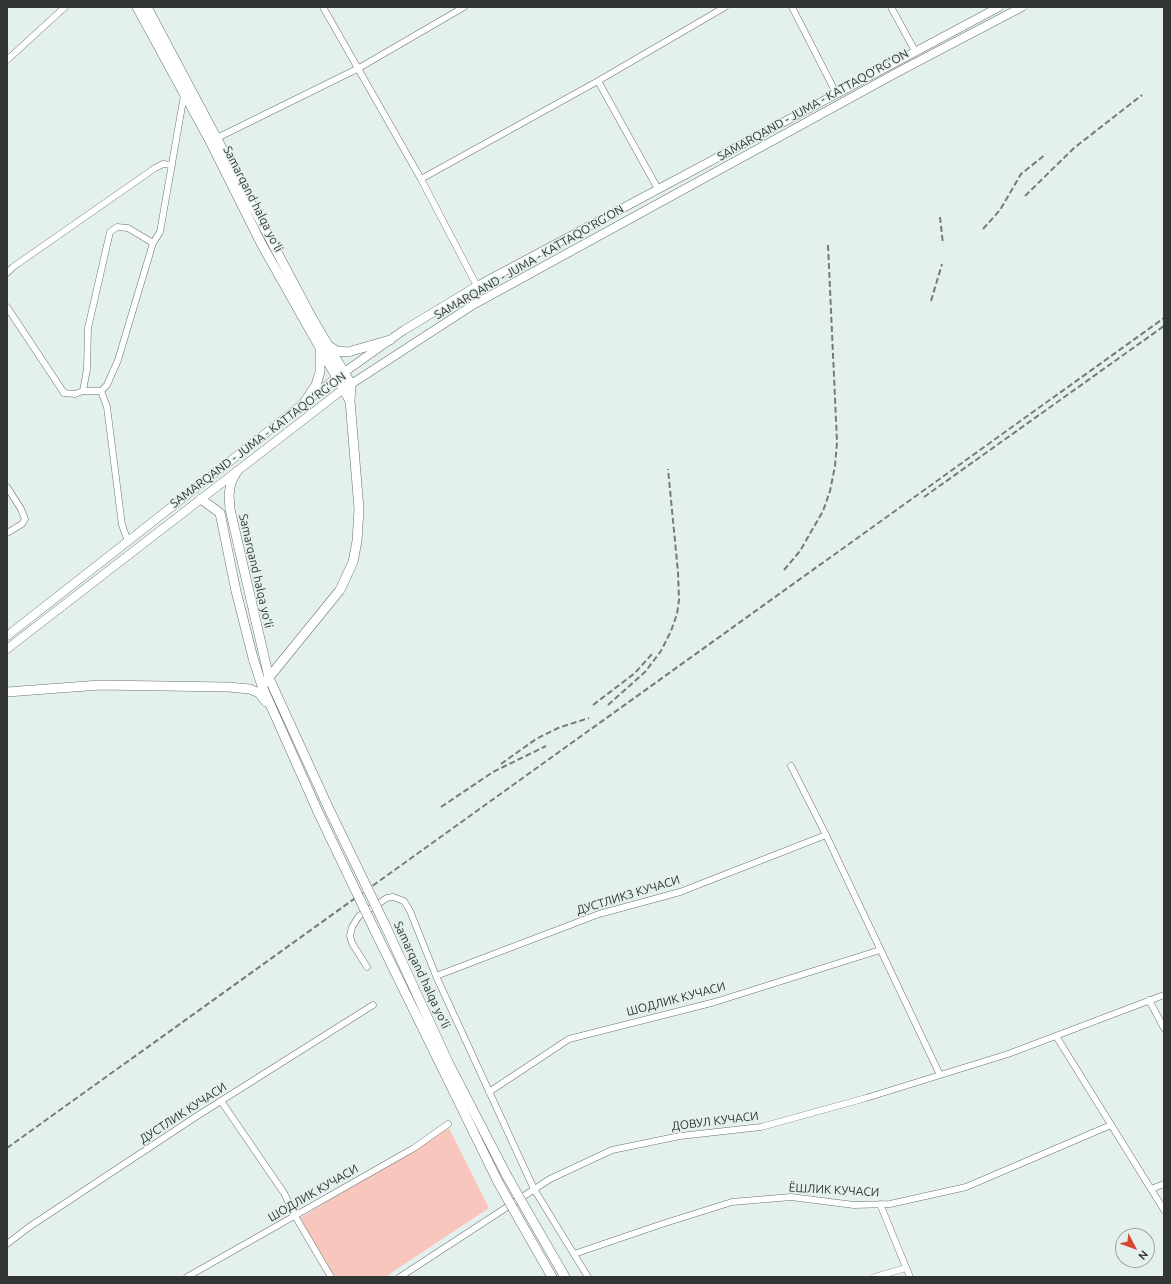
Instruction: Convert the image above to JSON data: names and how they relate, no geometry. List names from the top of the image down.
{
  "streets": {
    "highway": ["Samarqand halqa yoʻli"],
    "main road": ["SAMARQAND - JUMA - KATTAQO‘RG‘ON"],
    "street": [
      "ДУСТЛИК3 КУЧАСИ",
      "ШОДЛИК КУЧАСИ",
      "ДУСТЛИК КУЧАСИ",
      "ДОВУЛ КУЧАСИ",
      "ЁШЛИК КУЧАСИ"
    ]
  },
  "crossings": [
    ["SAMARQAND - JUMA - KATTAQO‘RG‘ON", "Samarqand halqa yoʻli"]
  ],
  "north": "bottom right"
}
